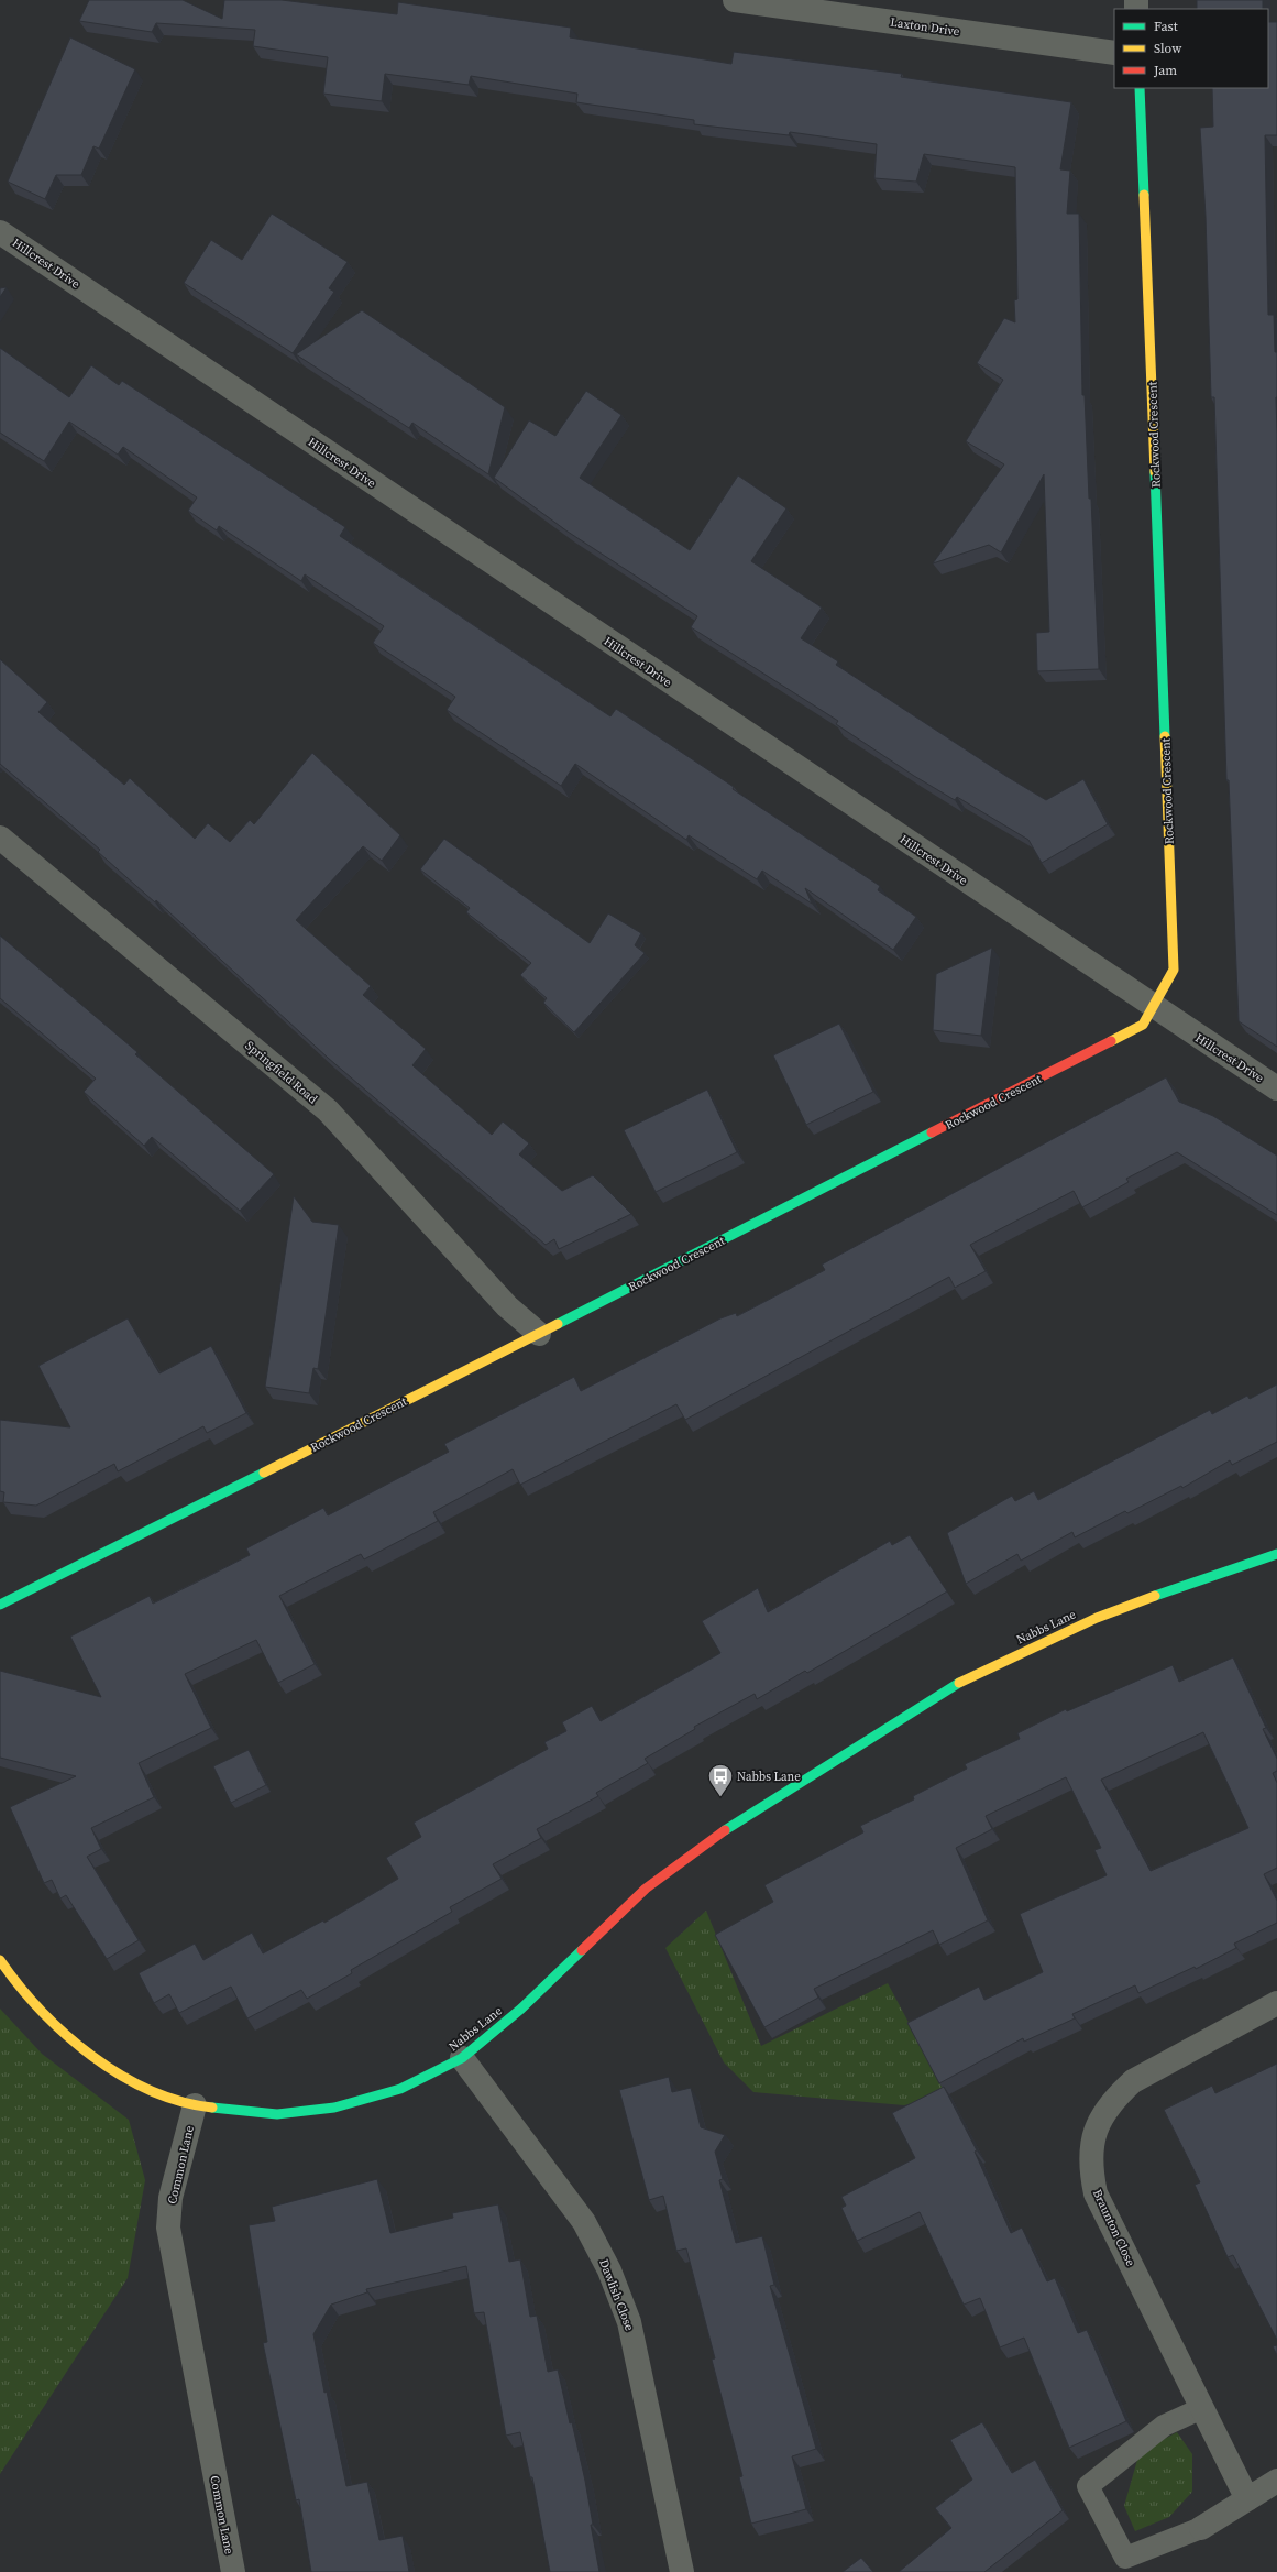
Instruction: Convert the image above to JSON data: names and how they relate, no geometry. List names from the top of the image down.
{
  "streets": {
    "street": [
      "Laxton Drive",
      "Hillcrest Drive",
      "Rockwood Crescent",
      "Springfield Road",
      "Nabbs Lane",
      "Common Lane",
      "Braunton Close",
      "Dawlish Close"
    ]
  },
  "crossings": [
    ["Hillcrest Drive", "Rockwood Crescent"],
    ["Rockwood Crescent", "Springfield Road"],
    ["Nabbs Lane", "Common Lane"],
    ["Nabbs Lane", "Dawlish Close"]
  ],
  "places": {
    "bus stop": ["Nabbs Lane"]
  },
  "legend": ["Fast", "Slow", "Jam"]
}
